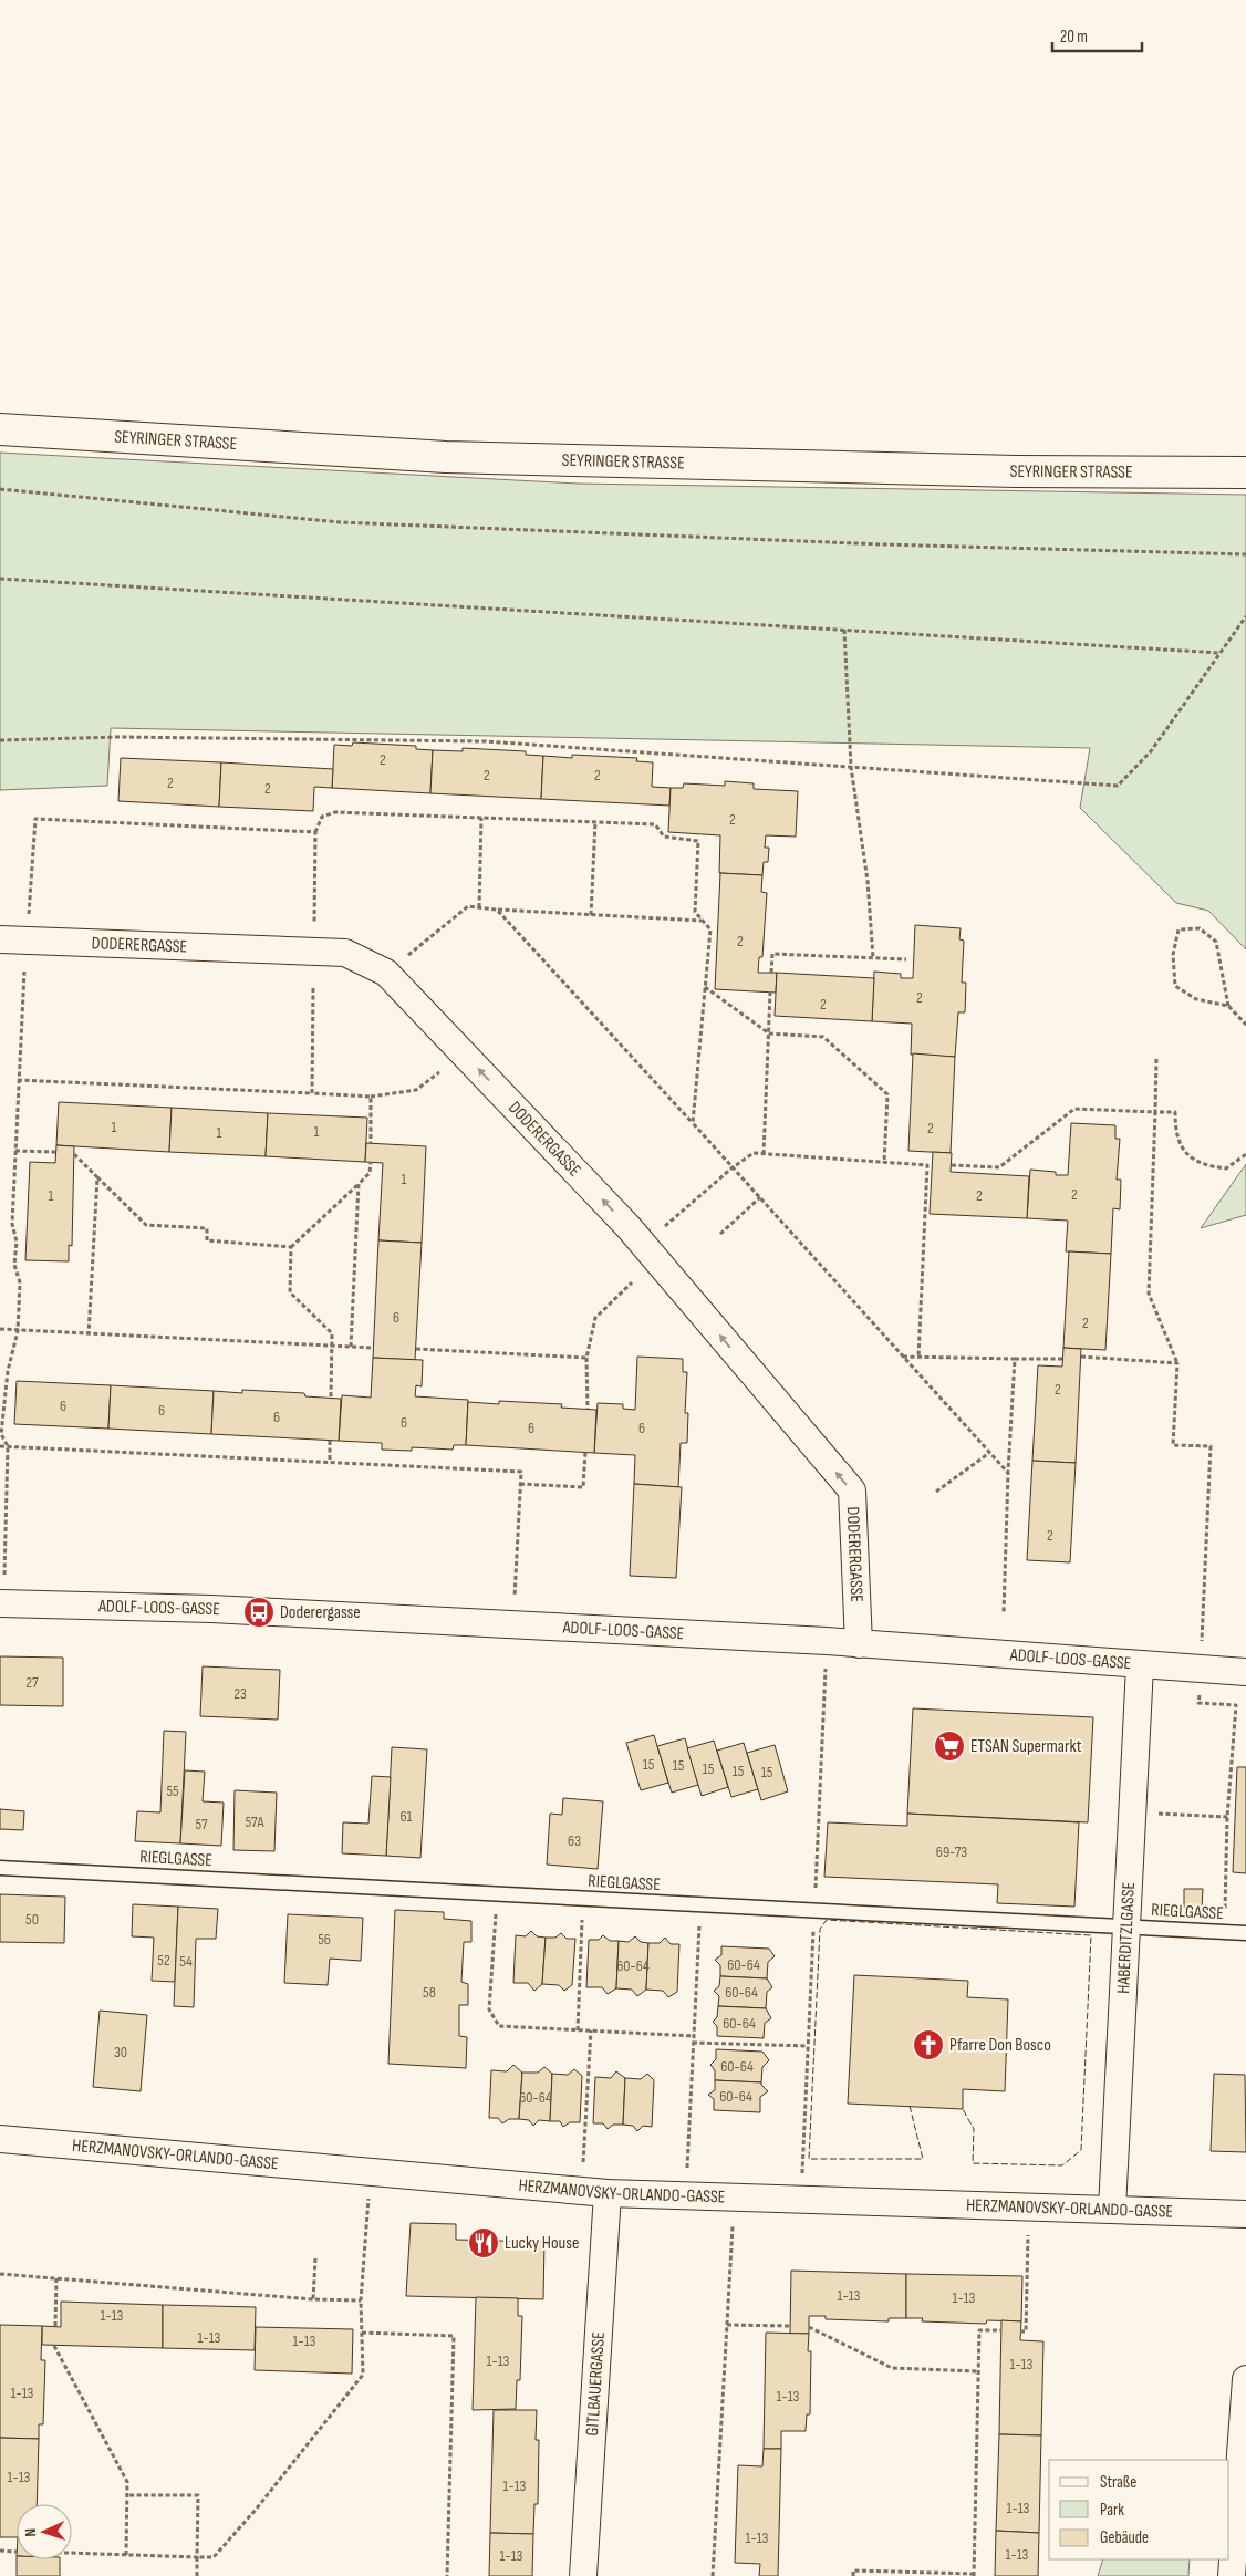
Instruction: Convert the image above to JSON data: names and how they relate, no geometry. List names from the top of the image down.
{
  "streets": {
    "main road": ["SEYRINGER STRASSE"],
    "street": [
      "DODERERGASSE",
      "ADOLF-LOOS-GASSE",
      "HABERDITZLGASSE",
      "HERZMANOVSKY-ORLANDO-GASSE",
      "GITLBAUERGASSE"
    ],
    "lane": ["RIEGLGASSE"]
  },
  "crossings": [
    ["DODERERGASSE", "ADOLF-LOOS-GASSE"],
    ["ADOLF-LOOS-GASSE", "HABERDITZLGASSE"],
    ["RIEGLGASSE", "HABERDITZLGASSE"],
    ["HABERDITZLGASSE", "HERZMANOVSKY-ORLANDO-GASSE"],
    ["HERZMANOVSKY-ORLANDO-GASSE", "GITLBAUERGASSE"]
  ],
  "one_way": ["DODERERGASSE"],
  "places": {
    "bus stop": ["Doderergasse"],
    "supermarket": ["ETSAN Supermarkt"],
    "church": ["Pfarre Don Bosco"],
    "restaurant": ["Lucky House"]
  },
  "house_numbers": [
    "2",
    "2",
    "2",
    "2",
    "2",
    "2",
    "2",
    "2",
    "2",
    "1",
    "2",
    "1",
    "1",
    "1",
    "2",
    "1",
    "2",
    "6",
    "2",
    "2",
    "6",
    "6",
    "6",
    "6",
    "6",
    "6",
    "2",
    "27",
    "23",
    "15",
    "15",
    "15",
    "15",
    "15",
    "55",
    "61",
    "57A",
    "57",
    "63",
    "69-73",
    "50",
    "56",
    "52",
    "54",
    "60-64",
    "60-64",
    "58",
    "60-64",
    "60-64",
    "30",
    "60-64",
    "60-64",
    "60-64",
    "1-13",
    "1-13",
    "1-13",
    "1-13",
    "1-13",
    "1-13",
    "1-13",
    "1-13",
    "1-13",
    "1-13",
    "1-13",
    "1-13",
    "1-13",
    "1-13",
    "1-13"
  ],
  "legend": ["Straße", "Park", "Gebäude"],
  "scale_bar": "20 m",
  "north": "left"
}
